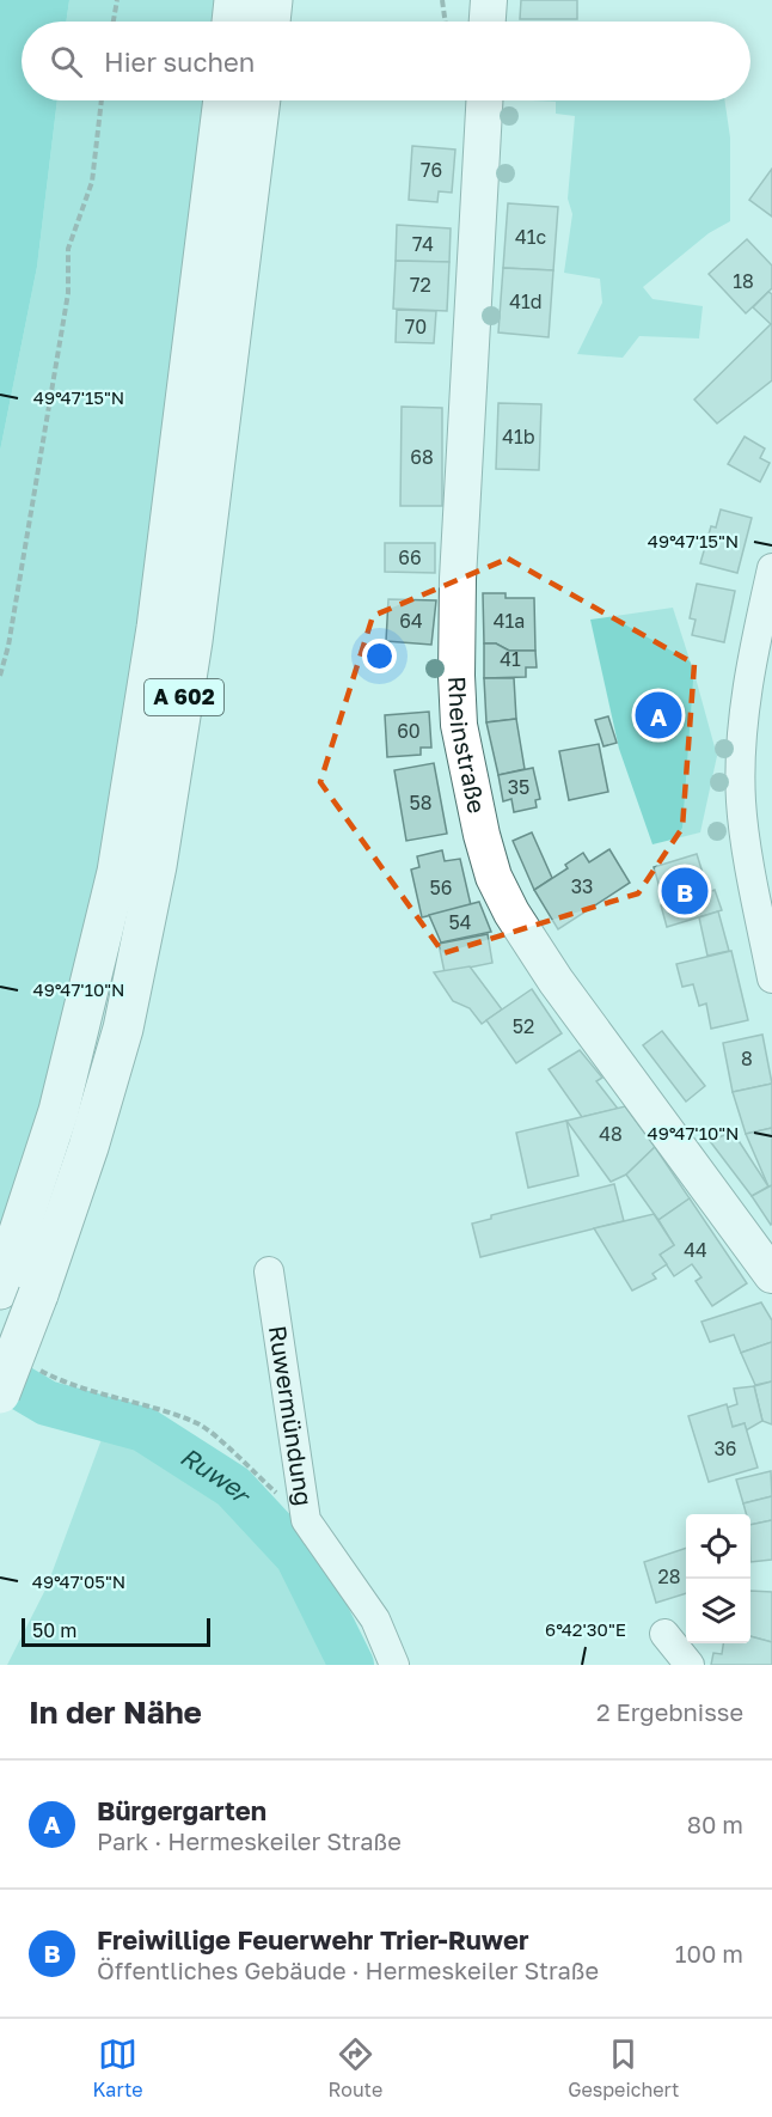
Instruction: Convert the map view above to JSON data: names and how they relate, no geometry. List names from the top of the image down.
{
  "streets": {
    "highway": ["A 602"],
    "main road": ["Rheinstraße"],
    "street": ["Ruwermündung"]
  },
  "water": ["Ruwer"],
  "house_numbers": [
    "76",
    "41c",
    "74",
    "18",
    "72",
    "41d",
    "70",
    "41b",
    "68",
    "66",
    "64",
    "41a",
    "41",
    "60",
    "35",
    "58",
    "33",
    "56",
    "54",
    "52",
    "8",
    "48",
    "44",
    "36",
    "28"
  ],
  "scale_bar": "50 m",
  "page": {
    "search": "Hier suchen",
    "pins": ["A", "B"],
    "scale": "50 m",
    "heading": ["In der Nähe", "2 Ergebnisse"],
    "list": [
      {
        "mark": "A",
        "name": "Bürgergarten",
        "note": "Park · Hermeskeiler Straße",
        "value": "80 m"
      },
      {
        "mark": "B",
        "name": "Freiwillige Feuerwehr Trier-Ruwer",
        "note": "Öffentliches Gebäude · Hermeskeiler Straße",
        "value": "100 m"
      }
    ],
    "nav": ["Karte", "Route", "Gespeichert"]
  },
  "coordinates": [
    "49°47'15\"N",
    "49°47'10\"N",
    "49°47'05\"N",
    "6°42'30\"E"
  ]
}
